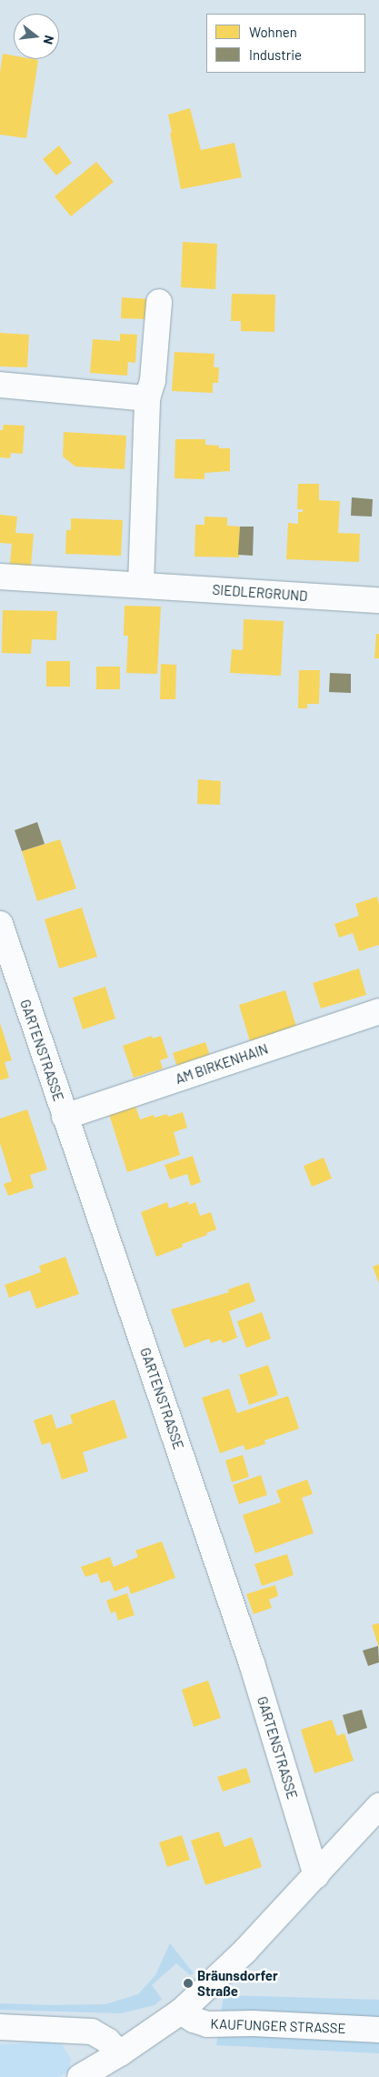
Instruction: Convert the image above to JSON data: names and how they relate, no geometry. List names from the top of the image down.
{
  "streets": {
    "street": [
      "SIEDLERGRUND",
      "GARTENSTRASSE",
      "AM BIRKENHAIN",
      "KAUFUNGER STRASSE"
    ]
  },
  "crossings": [
    ["GARTENSTRASSE", "AM BIRKENHAIN"]
  ],
  "places": ["Bräunsdorfer Straße"],
  "legend": ["Wohnen", "Industrie"],
  "north": "right"
}
